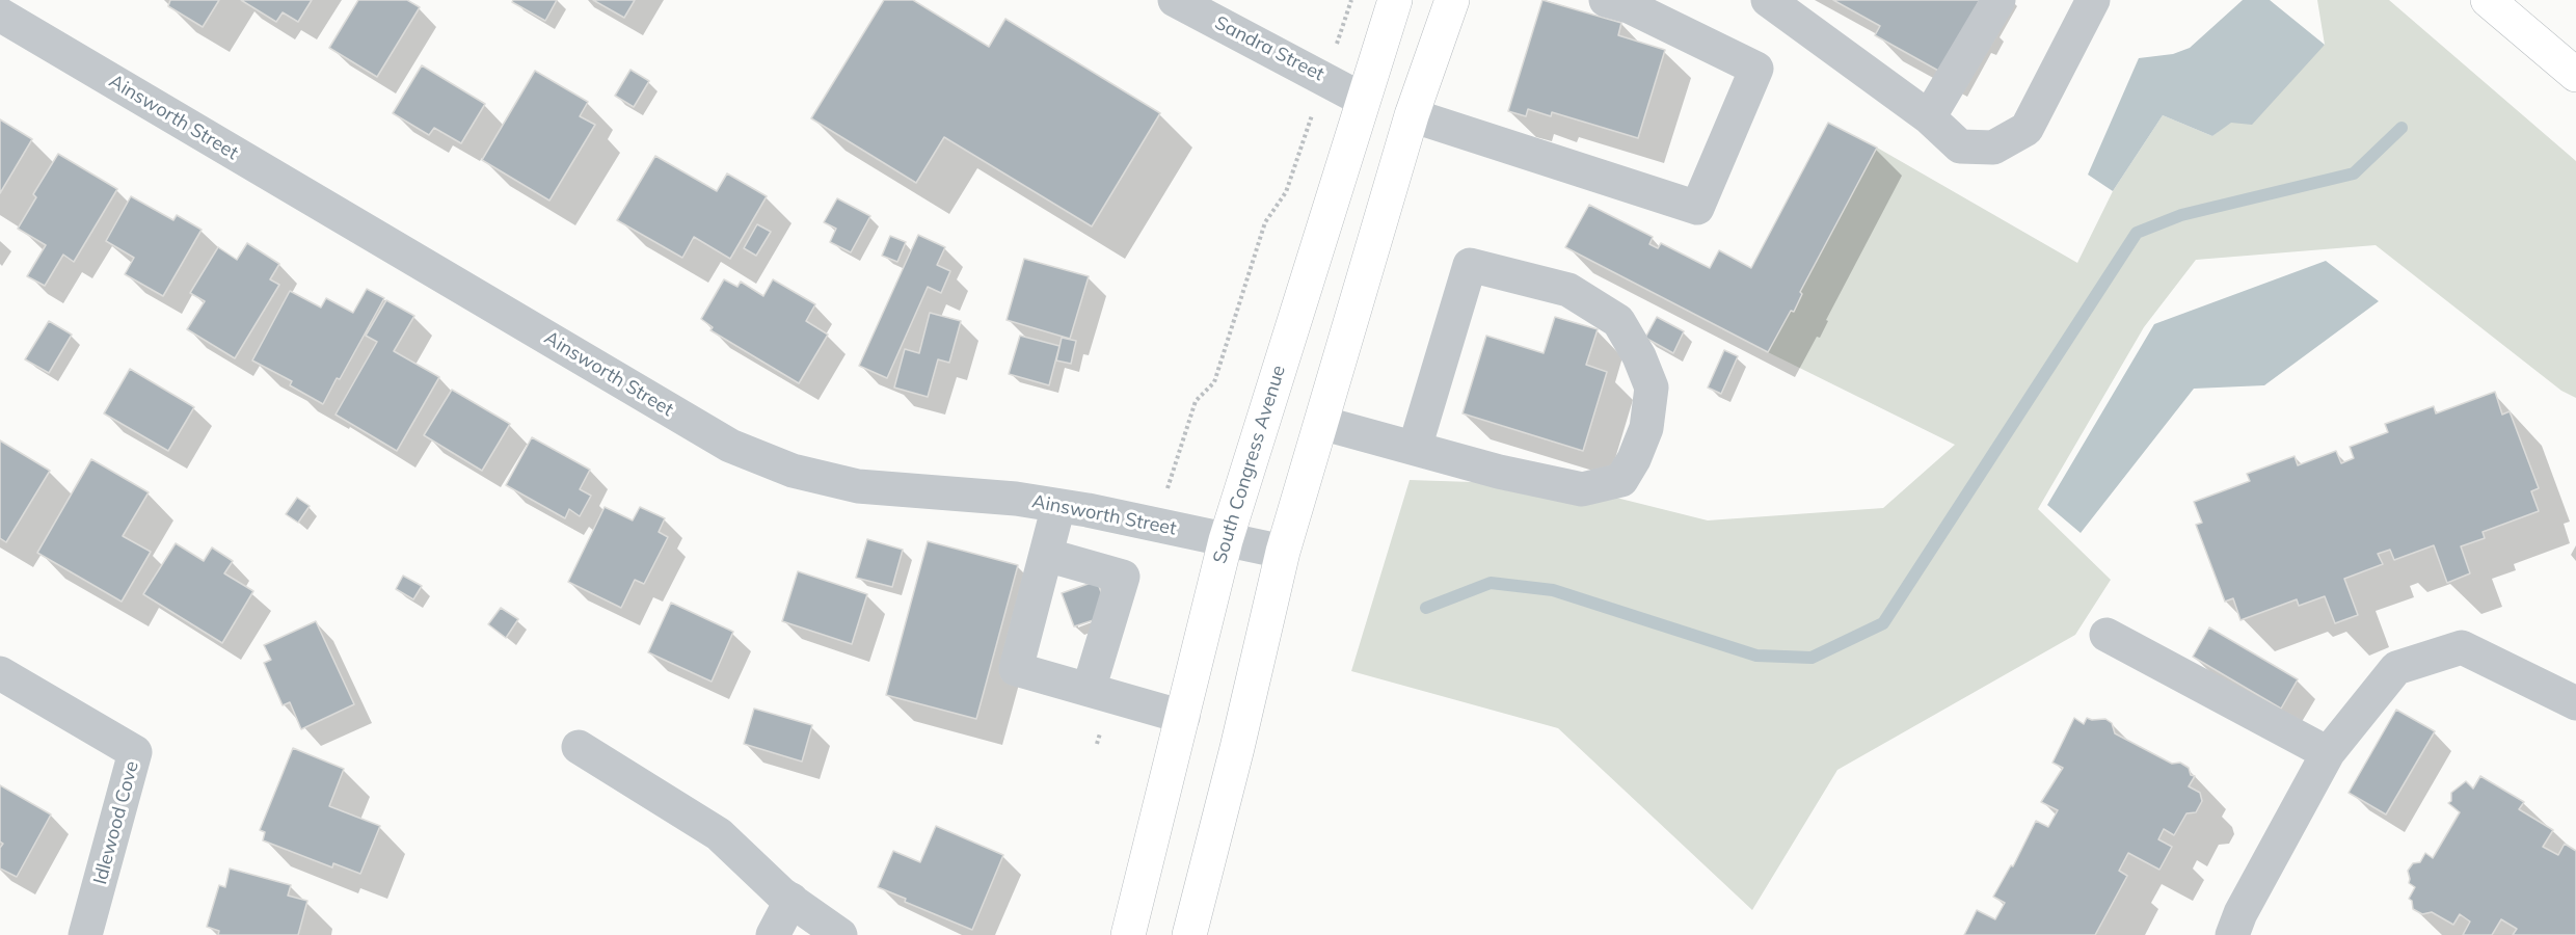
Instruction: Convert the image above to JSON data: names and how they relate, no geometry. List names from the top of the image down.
{
  "streets": {
    "main road": ["South Congress Avenue"],
    "street": ["Sandra Street", "Ainsworth Street", "Idlewood Cove"]
  },
  "crossings": [
    ["Sandra Street", "South Congress Avenue"],
    ["Ainsworth Street", "South Congress Avenue"]
  ]
}
